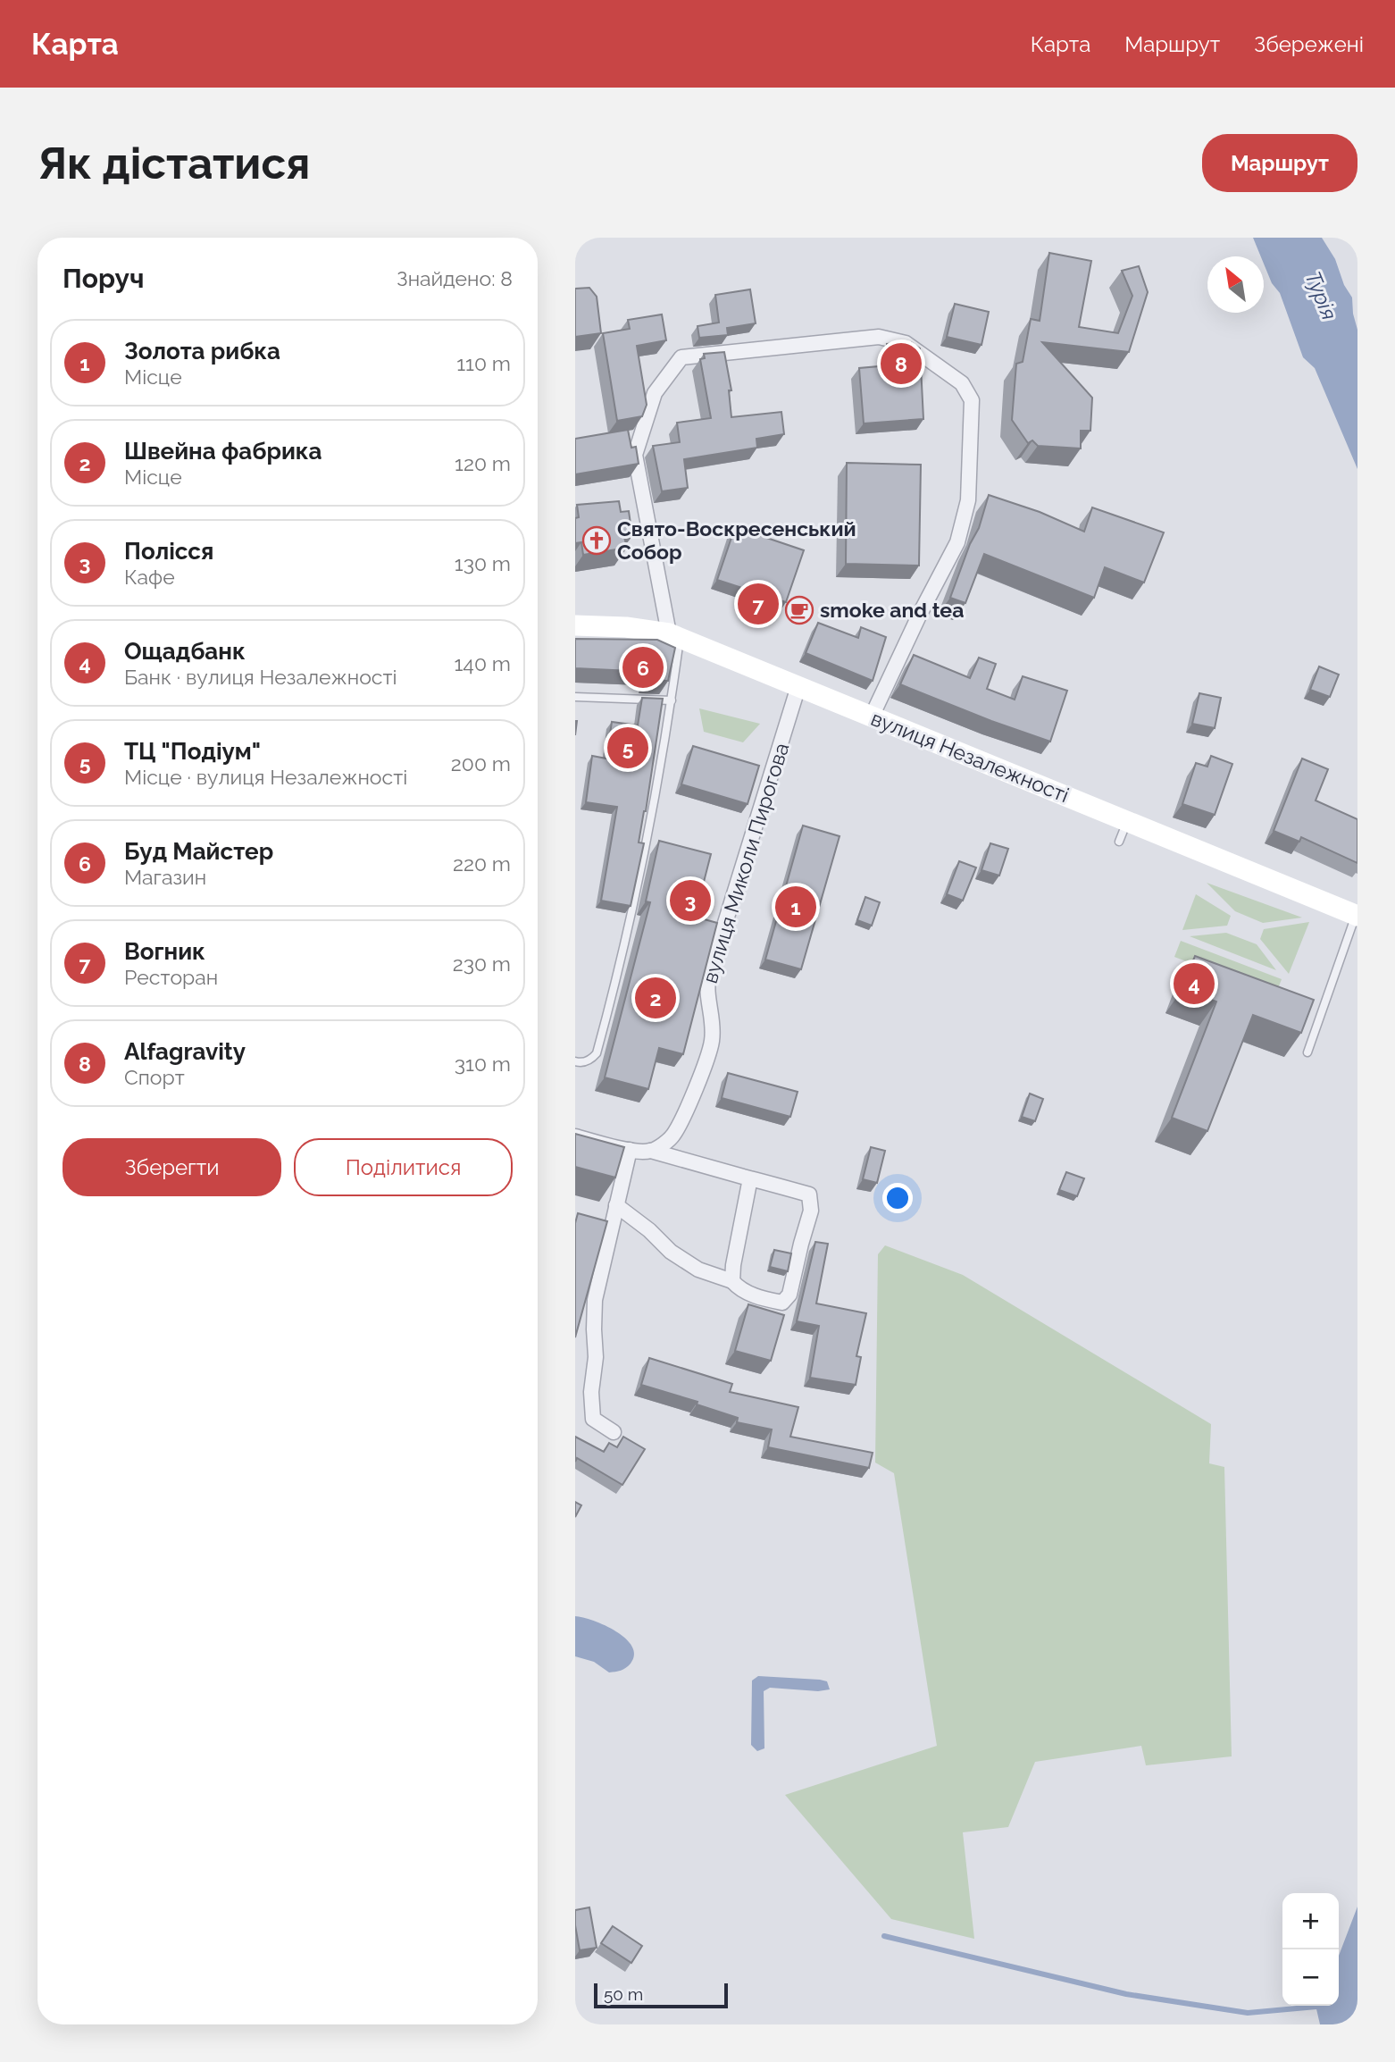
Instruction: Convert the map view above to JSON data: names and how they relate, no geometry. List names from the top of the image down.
{
  "streets": {
    "main road": ["вулиця Незалежності"],
    "street": ["вулиця Миколи Пирогова"]
  },
  "crossings": [
    ["вулиця Незалежності", "вулиця Миколи Пирогова"]
  ],
  "water": ["Турія"],
  "places": {
    "church": ["Свято-Воскресенський Собор"],
    "cafe": ["smoke and tea"]
  },
  "scale_bar": "50 m",
  "north": "top left",
  "page": {
    "header": "Карта",
    "nav": ["Карта", "Маршрут", "Збережені"],
    "buttons": [
      "Маршрут",
      ["Зберегти", "Поділитися"]
    ],
    "title": "Як дістатися",
    "heading": ["Поруч", "Знайдено: 8"],
    "list": [
      {
        "mark": "1",
        "name": "Золота рибка",
        "note": "Місце",
        "value": "110 m"
      },
      {
        "mark": "2",
        "name": "Швейна фабрика",
        "note": "Місце",
        "value": "120 m"
      },
      {
        "mark": "3",
        "name": "Полісся",
        "note": "Кафе",
        "value": "130 m"
      },
      {
        "mark": "4",
        "name": "Ощадбанк",
        "note": "Банк · вулиця Незалежності",
        "value": "140 m"
      },
      {
        "mark": "5",
        "name": "ТЦ \"Подіум\"",
        "note": "Місце · вулиця Незалежності",
        "value": "200 m"
      },
      {
        "mark": "6",
        "name": "Буд Майстер",
        "note": "Магазин",
        "value": "220 m"
      },
      {
        "mark": "7",
        "name": "Вогник",
        "note": "Ресторан",
        "value": "230 m"
      },
      {
        "mark": "8",
        "name": "Alfagravity",
        "note": "Спорт",
        "value": "310 m"
      }
    ],
    "pins": [
      "8",
      "7",
      "6",
      "5",
      "3",
      "1",
      "4",
      "2"
    ],
    "map_buttons": ["+", "−"],
    "scale": "50 m"
  }
}
